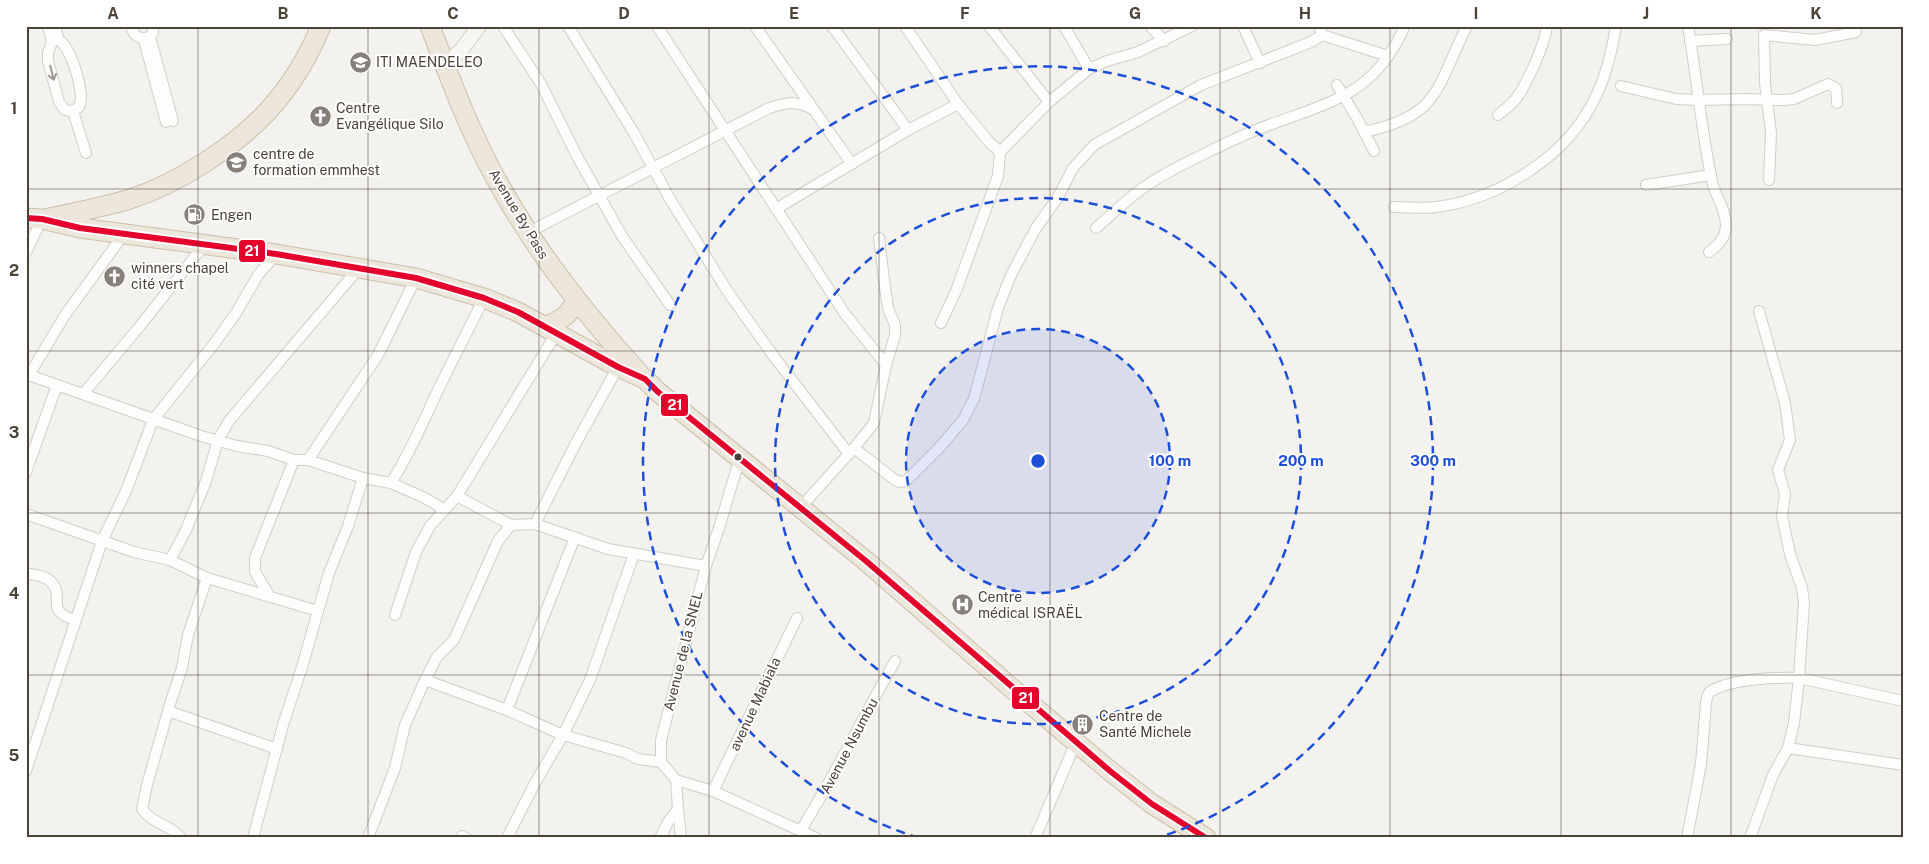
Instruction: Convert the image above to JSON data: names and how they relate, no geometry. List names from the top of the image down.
{
  "streets": {
    "highway": ["Avenue By Pass"],
    "street": ["Avenue de la SNEL", "avenue Mabiala", "Avenue Nsumbu"]
  },
  "places": {
    "school or university": ["ITI MAENDELEO", "centre de formation emmhest"],
    "church": ["Centre Evangélique Silo", "winners chapel cité vert"],
    "fuel station": ["Engen"],
    "hospital": ["Centre médical ISRAËL"],
    "building": ["Centre de Santé Michele"]
  },
  "lines": ["transit line 21"],
  "grid": {
    "columns": [
      "A",
      "B",
      "C",
      "D",
      "E",
      "F",
      "G",
      "H",
      "I",
      "J",
      "K"
    ],
    "rows": [
      "1",
      "2",
      "3",
      "4",
      "5"
    ]
  },
  "rings": ["100 m", "200 m", "300 m"]
}
